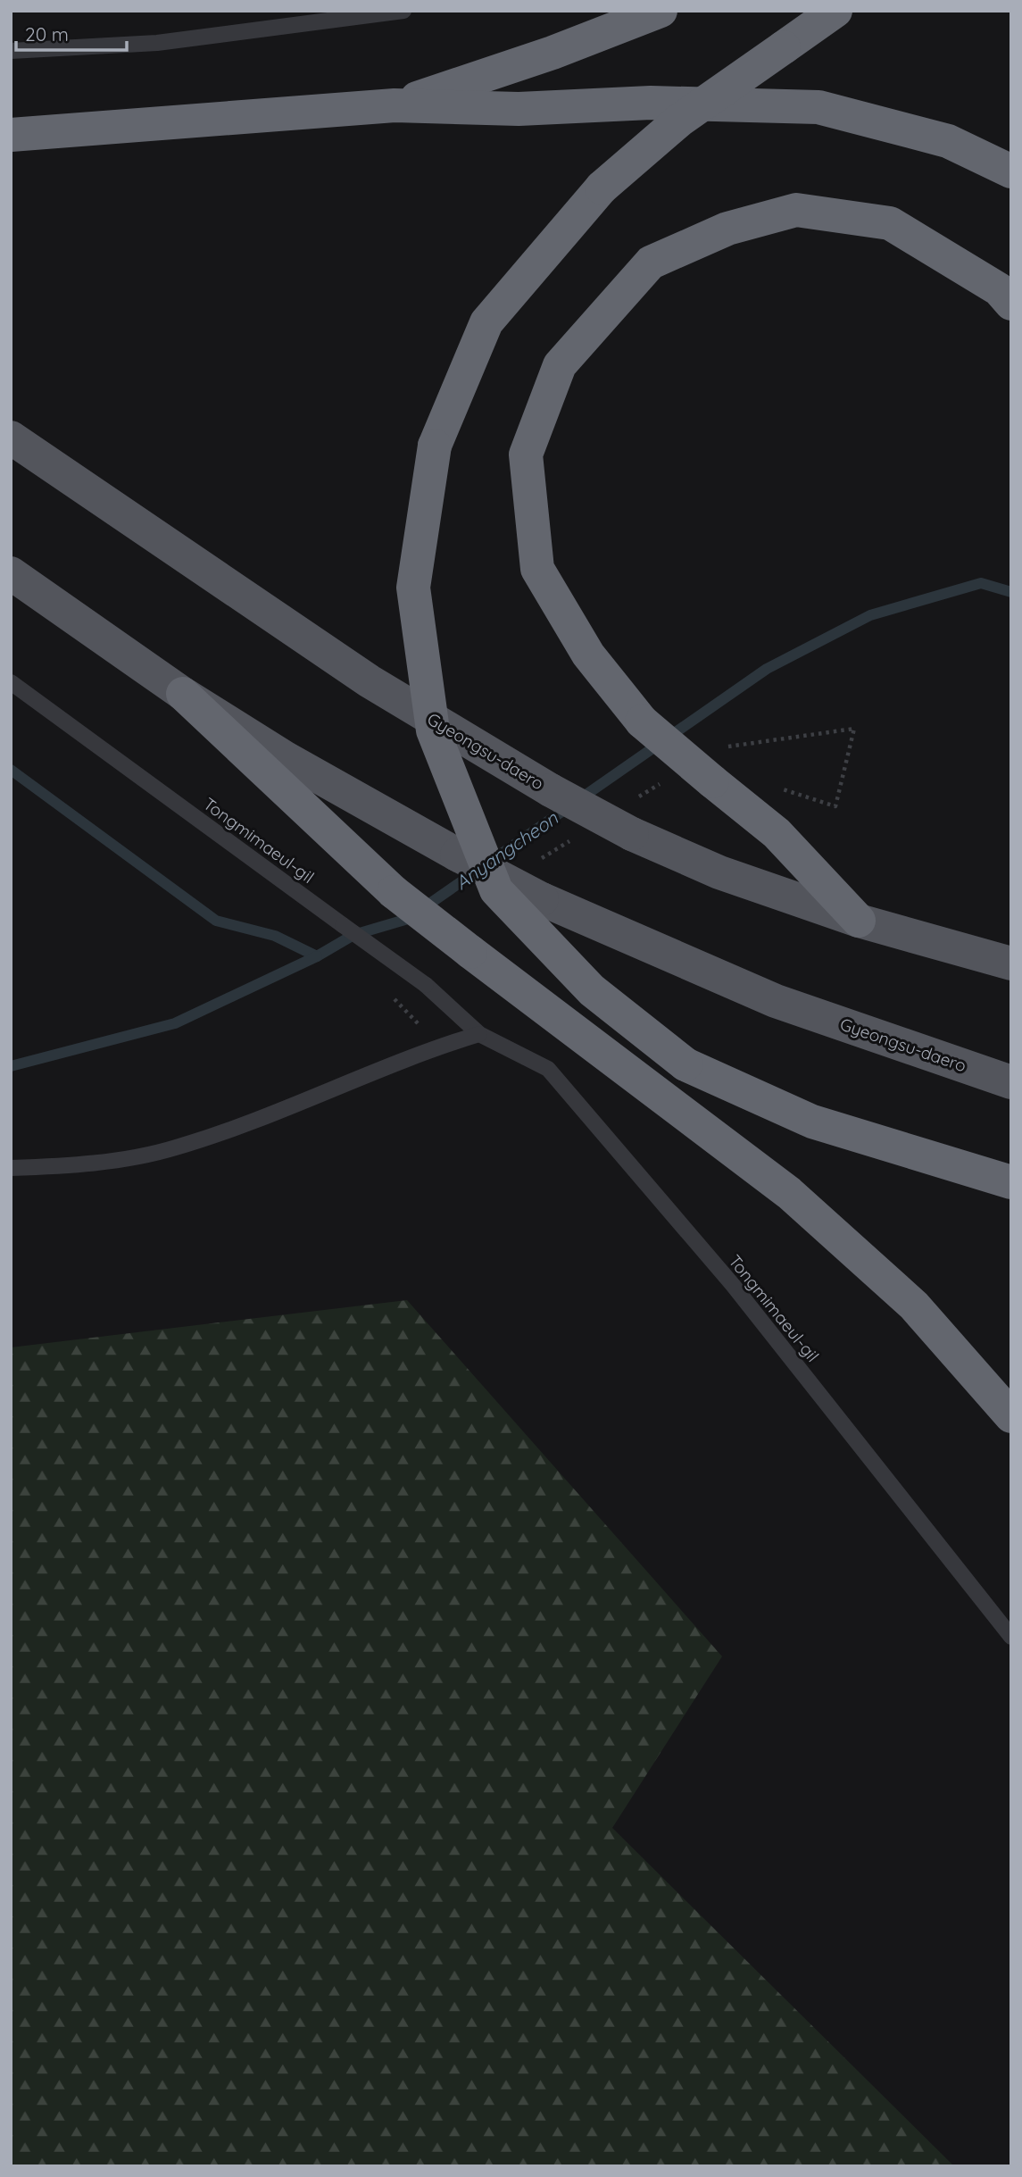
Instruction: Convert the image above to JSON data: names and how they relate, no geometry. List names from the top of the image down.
{
  "streets": {
    "main road": ["Gyeongsu-daero"],
    "lane": ["Tongmimaeul-gil"]
  },
  "water": ["Anyangcheon"],
  "scale_bar": "20 m"
}
